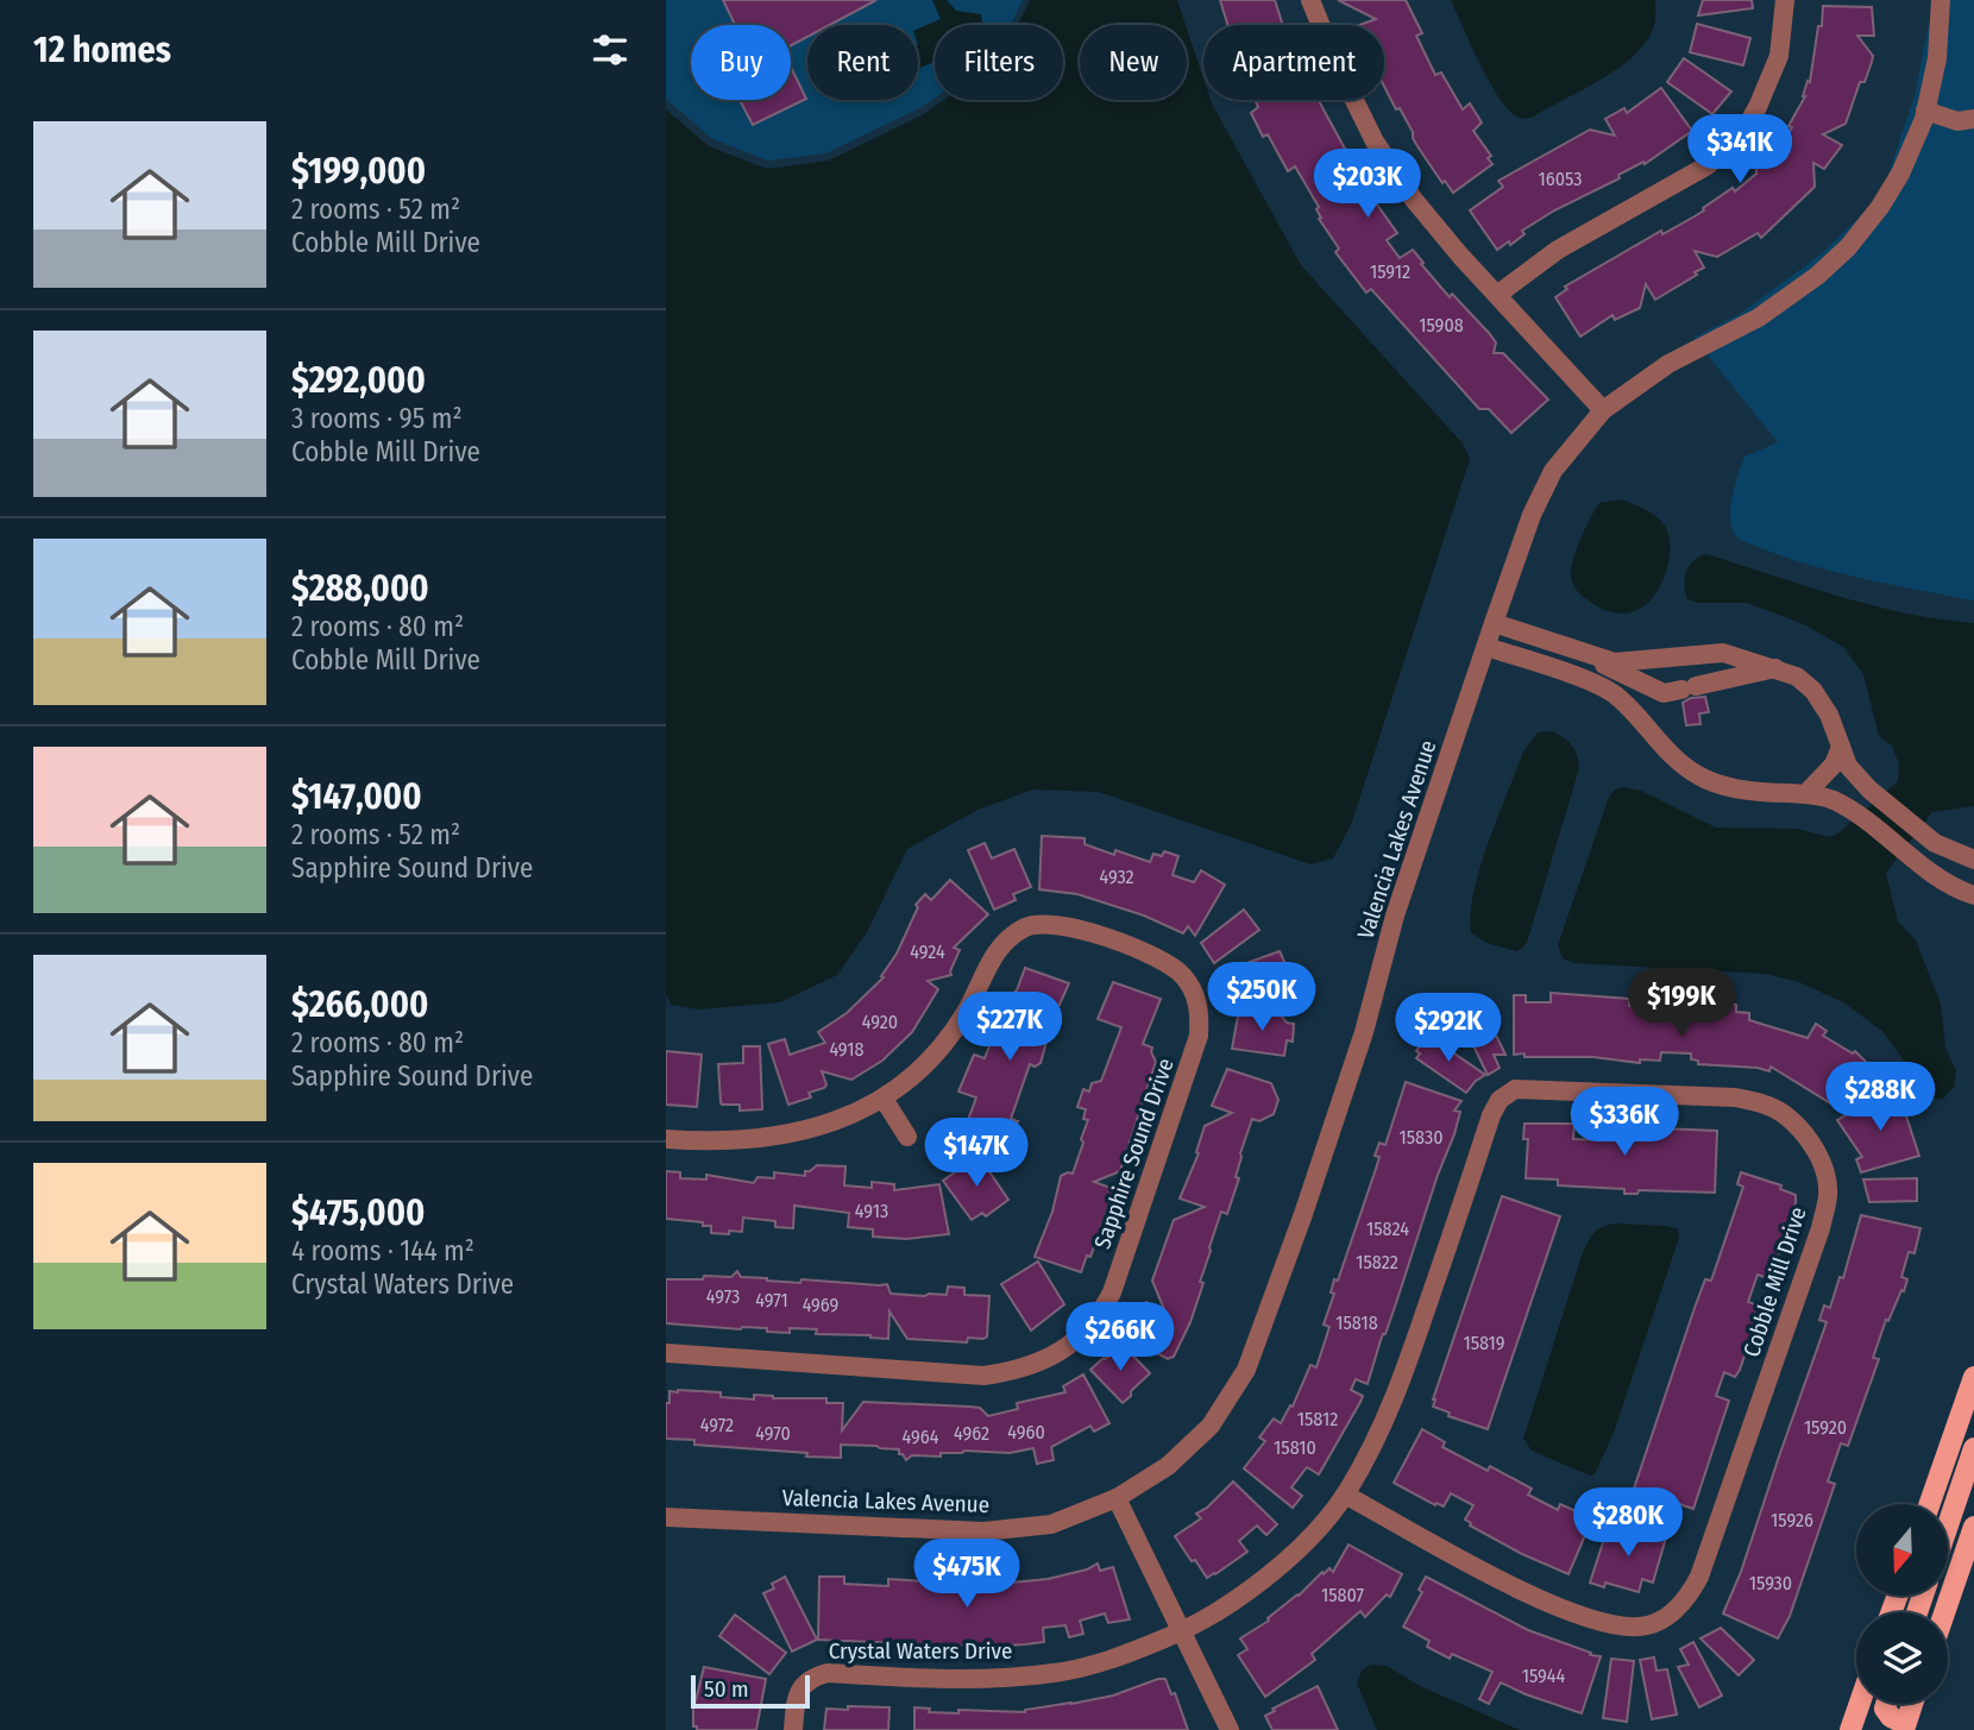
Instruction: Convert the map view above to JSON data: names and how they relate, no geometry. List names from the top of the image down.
{
  "streets": {
    "street": [
      "Valencia Lakes Avenue",
      "Sapphire Sound Drive",
      "Cobble Mill Drive",
      "Crystal Waters Drive"
    ]
  },
  "crossings": [
    ["Cobble Mill Drive", "Crystal Waters Drive"]
  ],
  "house_numbers": [
    "16053",
    "15912",
    "15908",
    "4932",
    "4924",
    "4920",
    "4918",
    "15830",
    "4913",
    "15824",
    "15822",
    "4973",
    "4971",
    "4969",
    "15818",
    "15819",
    "15812",
    "4972",
    "15920",
    "4960",
    "4970",
    "4962",
    "4964",
    "15810",
    "15926",
    "15930",
    "15807",
    "15944"
  ],
  "scale_bar": "50 m",
  "north": "bottom",
  "page": {
    "heading": "12 homes",
    "chip": [
      "Buy",
      "Rent",
      "Filters",
      "New",
      "Apartment"
    ],
    "list": [
      {
        "name": "$199,000",
        "note": "2 rooms · 52 m² · Cobble Mill Drive"
      },
      {
        "name": "$292,000",
        "note": "3 rooms · 95 m² · Cobble Mill Drive"
      },
      {
        "name": "$288,000",
        "note": "2 rooms · 80 m² · Cobble Mill Drive"
      },
      {
        "name": "$147,000",
        "note": "2 rooms · 52 m² · Sapphire Sound Drive"
      },
      {
        "name": "$266,000",
        "note": "2 rooms · 80 m² · Sapphire Sound Drive"
      },
      {
        "name": "$475,000",
        "note": "4 rooms · 144 m² · Crystal Waters Drive"
      }
    ],
    "price": [
      "$341K",
      "$203K",
      "$250K",
      "$199K",
      "$227K",
      "$292K",
      "$288K",
      "$336K",
      "$147K",
      "$266K",
      "$280K",
      "$475K"
    ],
    "scale": "50 m"
  }
}
